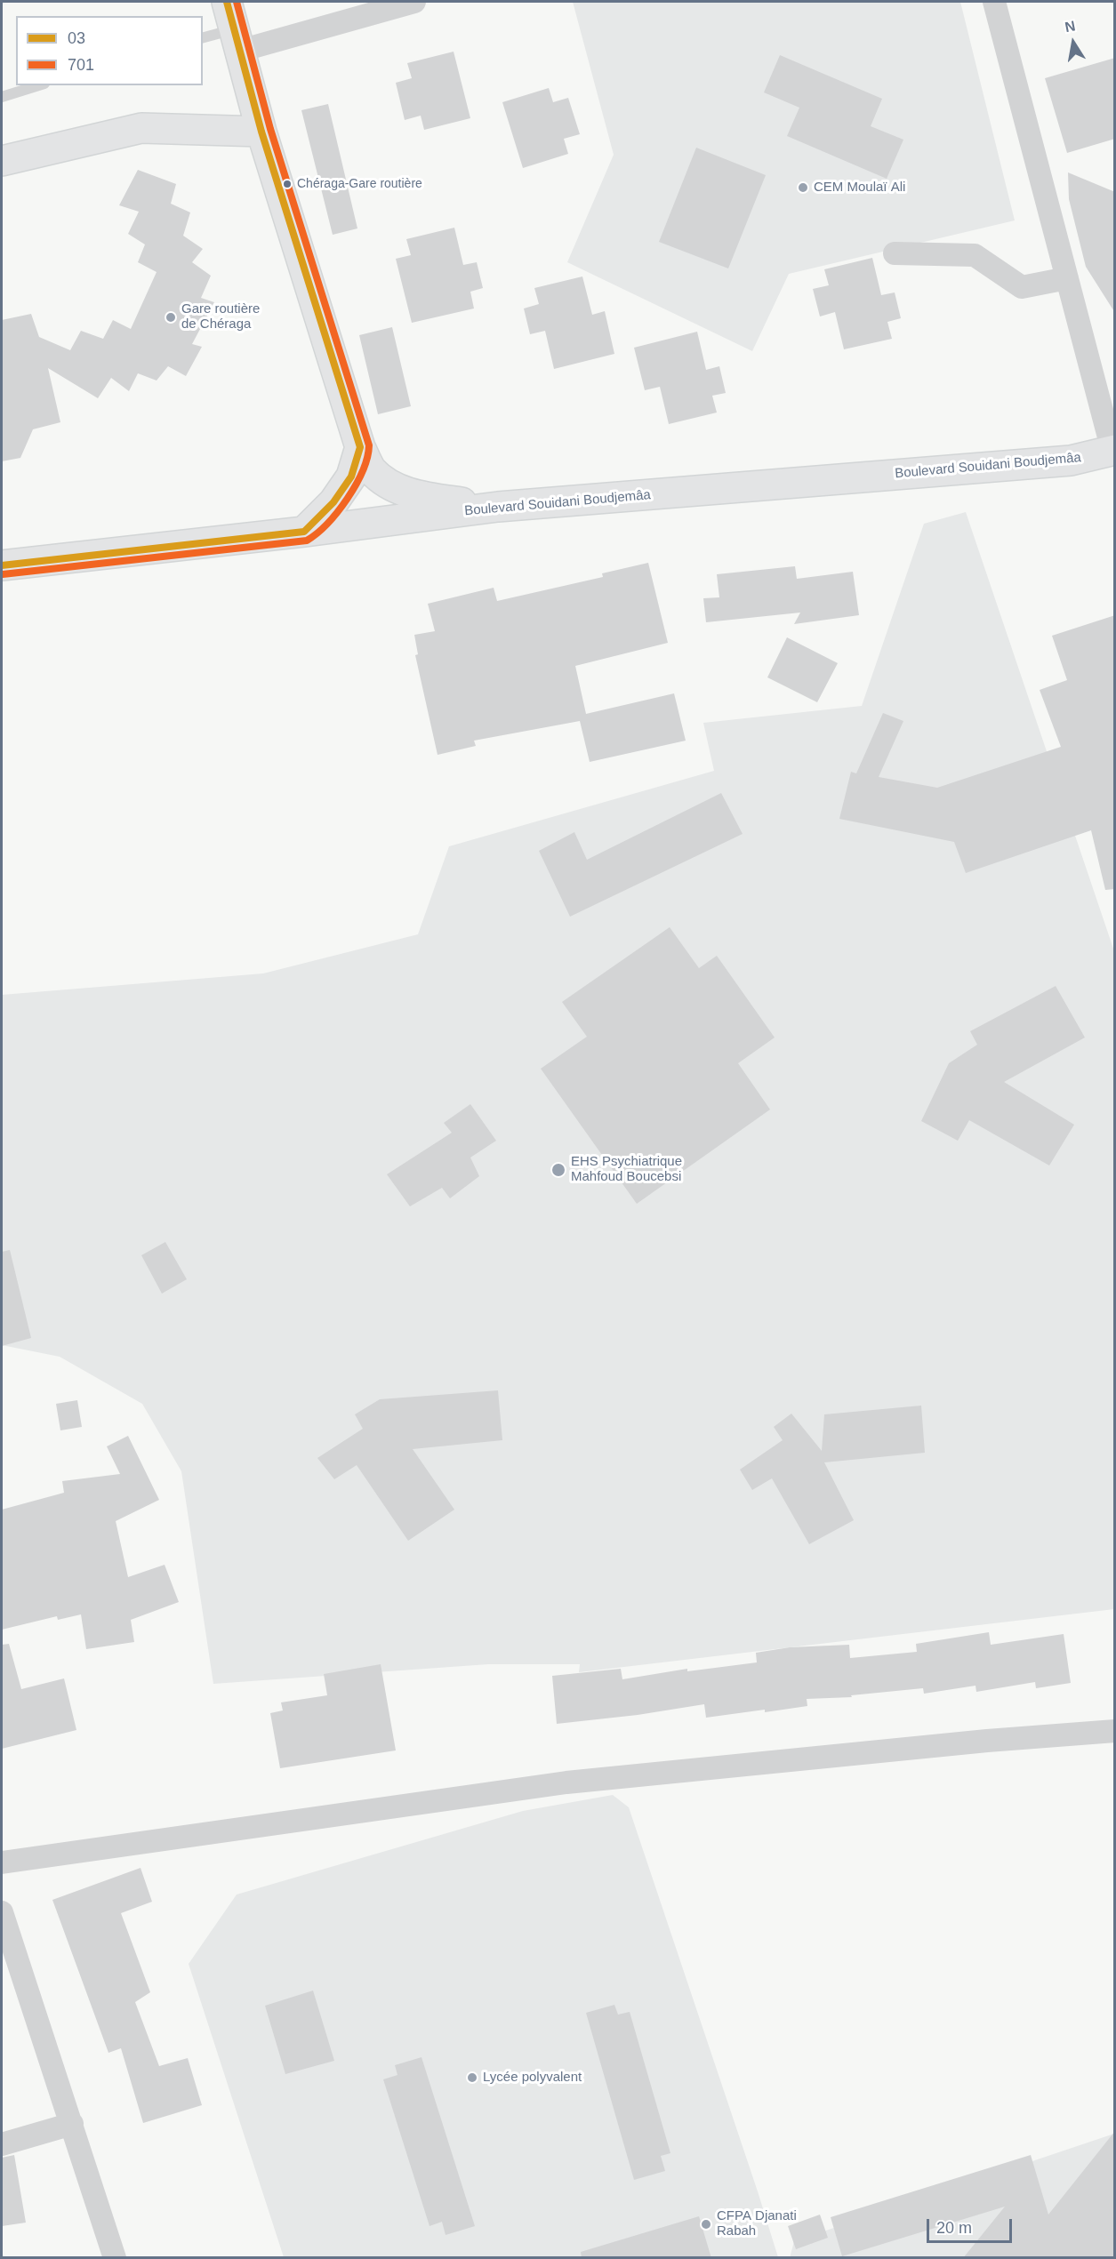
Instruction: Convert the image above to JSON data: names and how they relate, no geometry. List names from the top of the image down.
{
  "streets": {
    "main road": ["Boulevard Souidani Boudjemâa"]
  },
  "places": [
    "Chéraga-Gare routière",
    "CEM Moulaï Ali",
    "Gare routière de Chéraga",
    "EHS Psychiatrique Mahfoud Boucebsi",
    "Lycée polyvalent",
    "CFPA Djanati Rabah"
  ],
  "lines": ["transit line 03", "transit line 701"],
  "legend": ["03", "701"],
  "scale_bar": "20 m",
  "north": "top"
}
